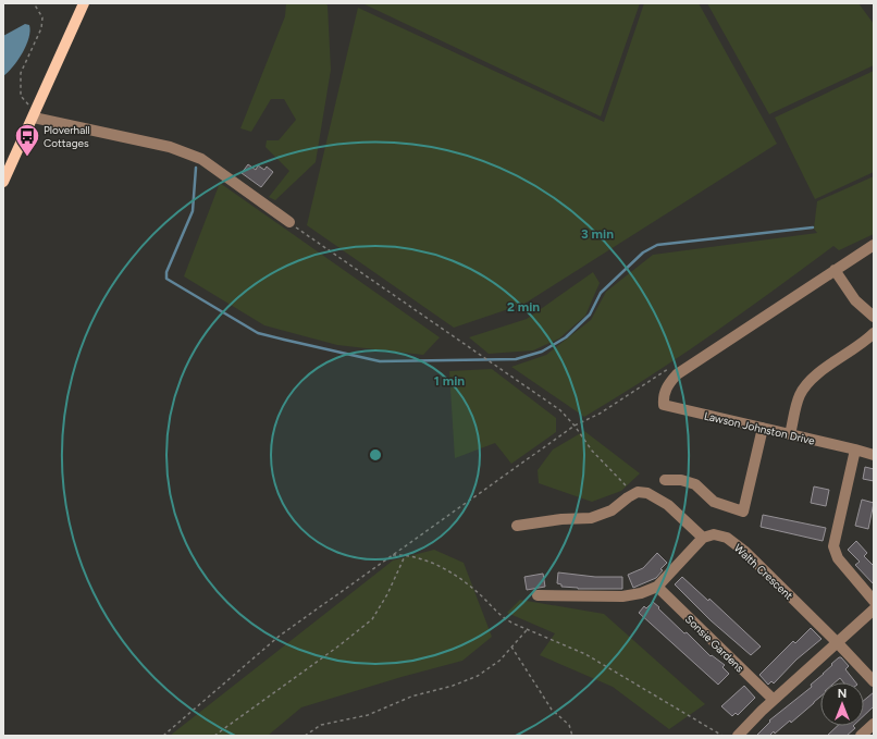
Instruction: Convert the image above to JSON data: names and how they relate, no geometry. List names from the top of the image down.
{
  "streets": {
    "street": ["Lawson Johnston Drive", "Walth Crescent", "Sonsie Gardens"]
  },
  "places": {
    "bus stop": ["Ploverhall Cottages"]
  },
  "north": "top",
  "rings": ["3 min", "2 min", "1 min"]
}
